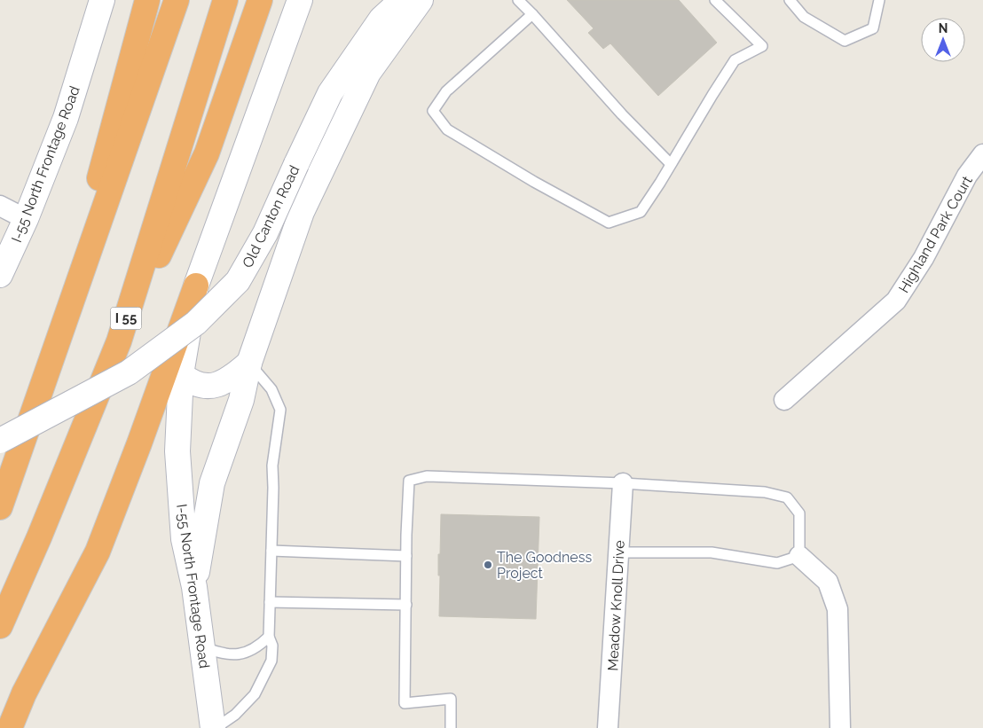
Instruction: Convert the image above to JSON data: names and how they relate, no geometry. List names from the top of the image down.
{
  "streets": {
    "highway": ["I 55"],
    "street": [
      "I-55 North Frontage Road",
      "Old Canton Road",
      "Highland Park Court",
      "Meadow Knoll Drive"
    ]
  },
  "crossings": [
    ["I-55 North Frontage Road", "Old Canton Road"]
  ],
  "places": ["The Goodness Project"],
  "north": "top"
}
